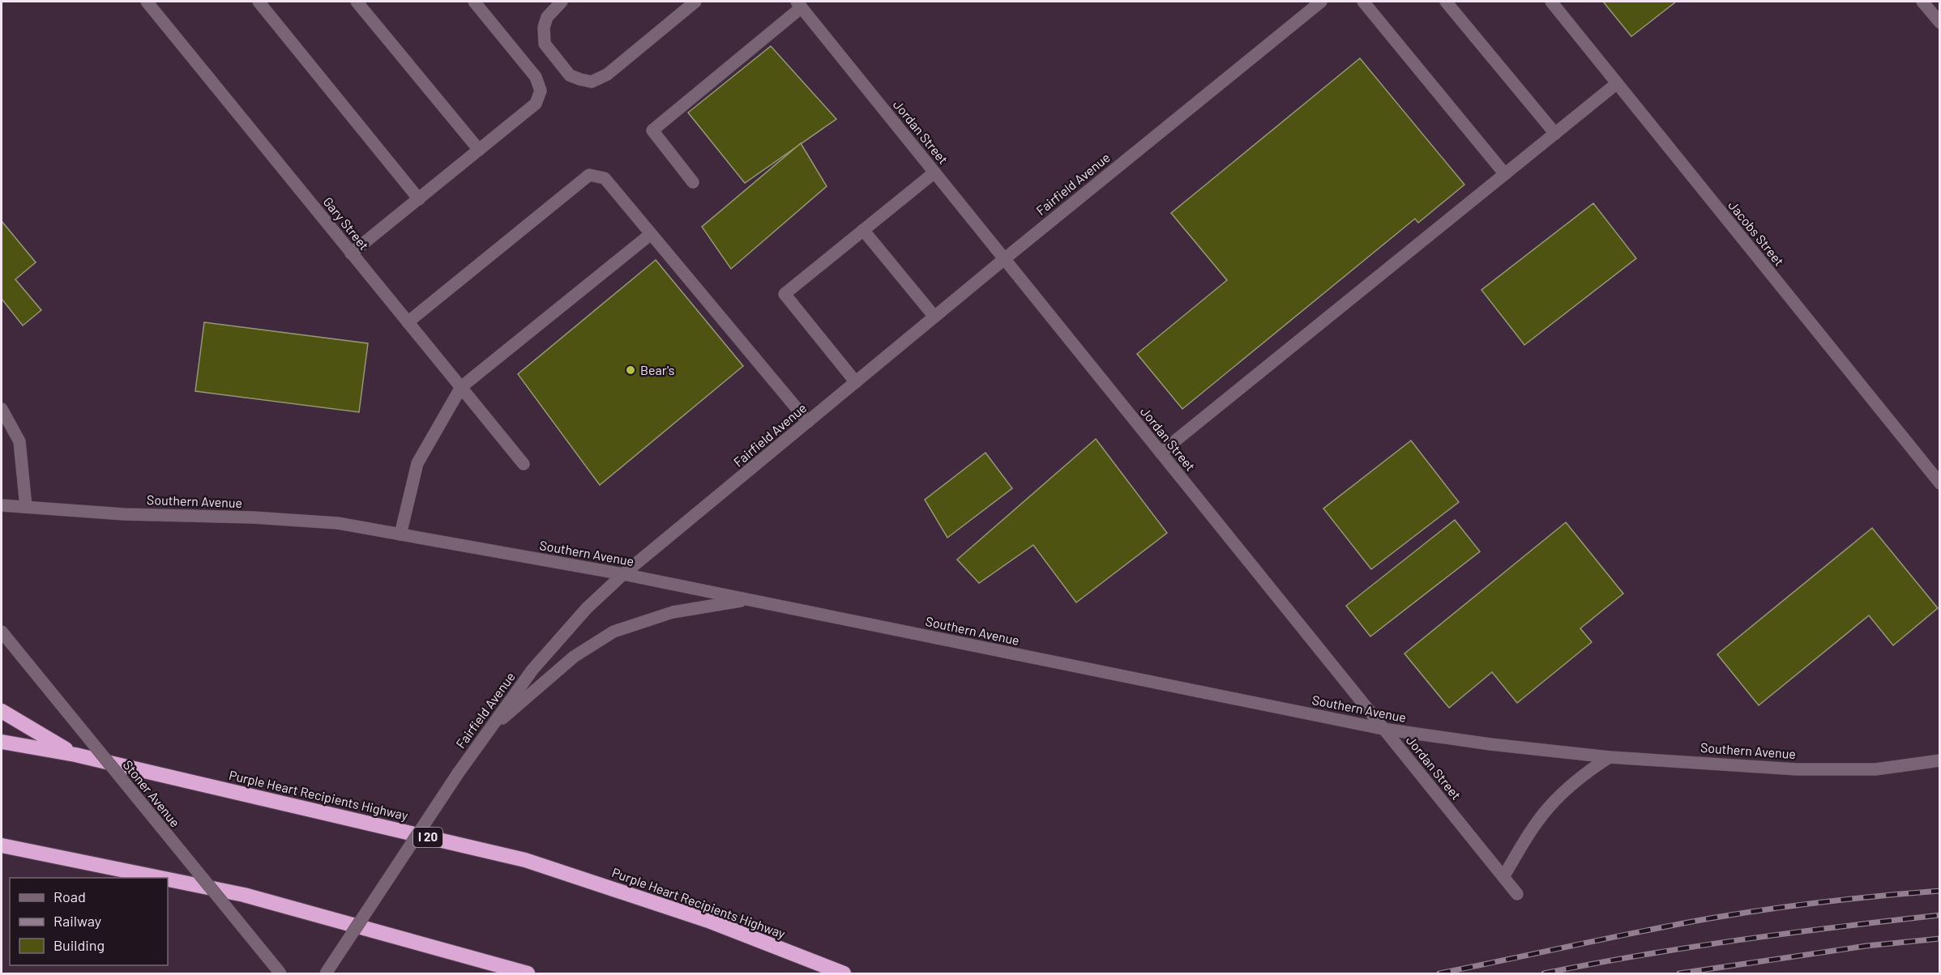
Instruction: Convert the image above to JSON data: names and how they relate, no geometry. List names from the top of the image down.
{
  "streets": {
    "highway": ["Purple Heart Recipients Highway", "I 20"],
    "street": [
      "Jordan Street",
      "Fairfield Avenue",
      "Gary Street",
      "Jacobs Street",
      "Southern Avenue",
      "Stoner Avenue"
    ]
  },
  "crossings": [
    ["Jordan Street", "Fairfield Avenue"],
    ["Jordan Street", "Southern Avenue"],
    ["Fairfield Avenue", "Southern Avenue"]
  ],
  "places": ["Bear's"],
  "legend": ["Road", "Railway", "Building"]
}
